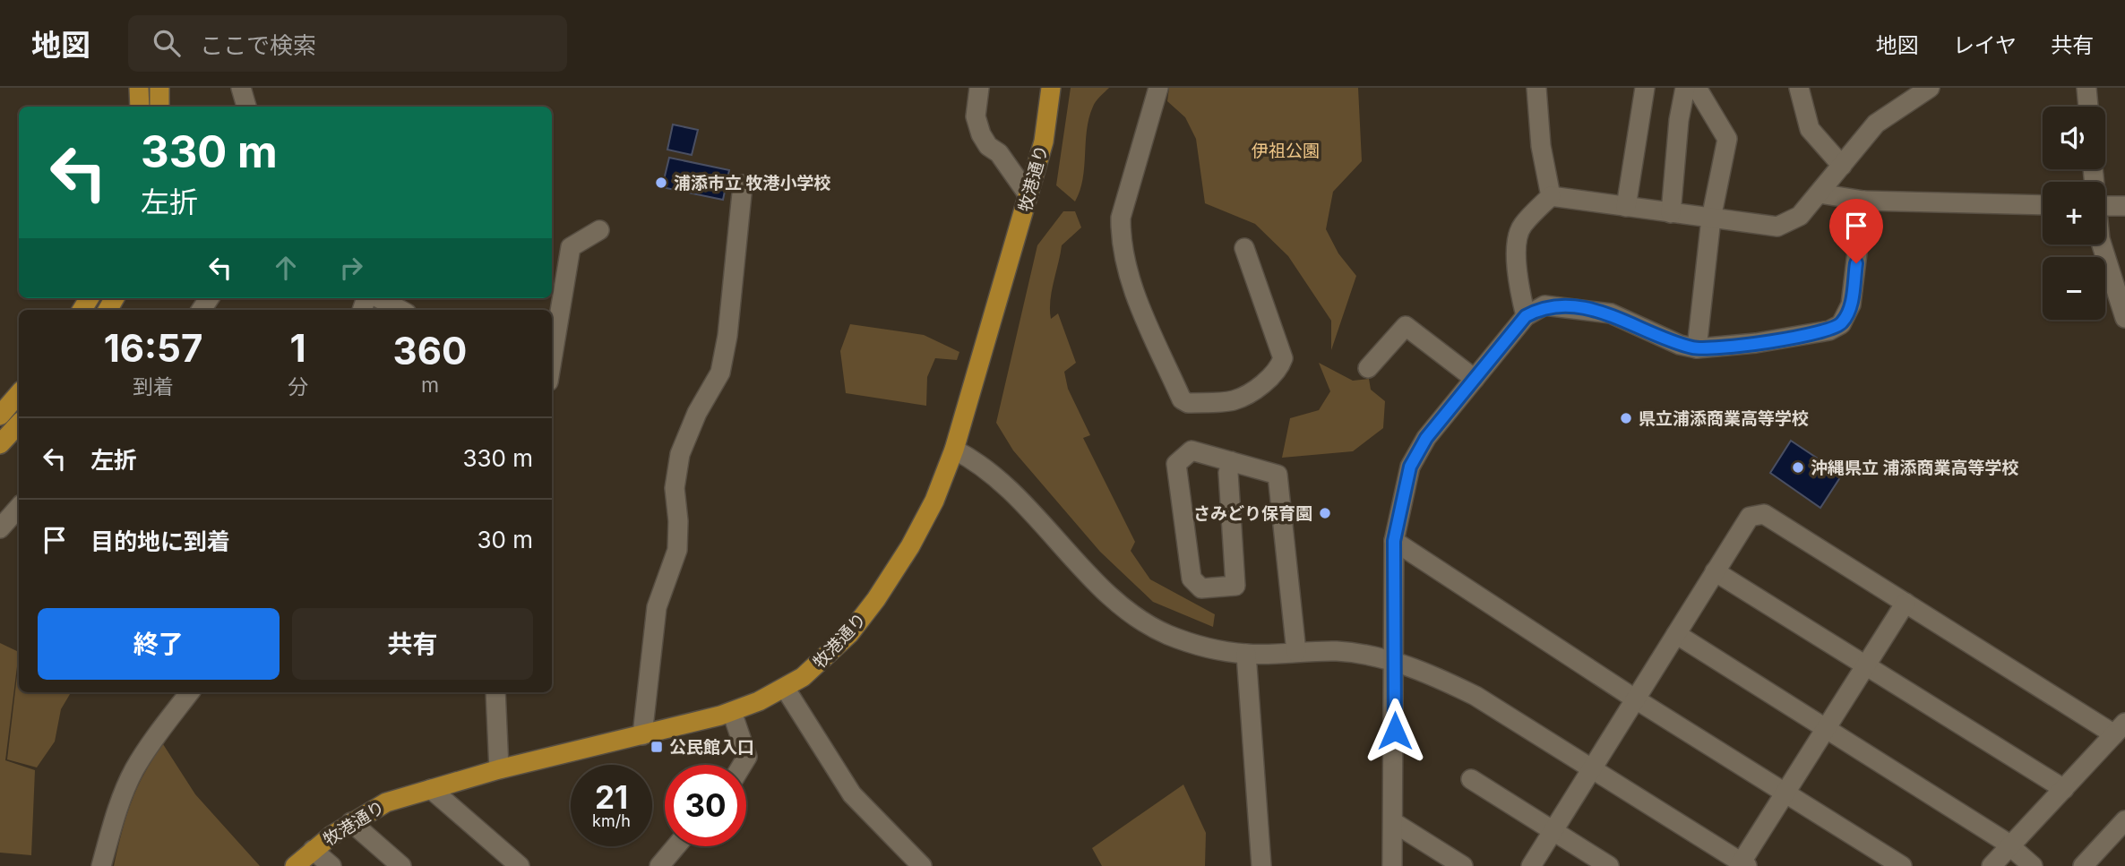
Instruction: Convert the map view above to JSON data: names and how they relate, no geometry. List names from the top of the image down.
{
  "streets": {
    "main road": ["牧港通り"]
  },
  "parks": ["伊祖公園"],
  "places": {
    "other": [
      "浦添市立 牧港小学校",
      "県立浦添商業高等学校",
      "沖縄県立 浦添商業高等学校",
      "さみどり保育園"
    ],
    "transit": ["公民館入口"]
  },
  "page": {
    "header": "地図",
    "search": "ここで検索",
    "nav": ["地図", "レイヤ", "共有"],
    "map_buttons": ["+", "−"],
    "turn": ["330 m", "左折"],
    "eta": [
      "16:57",
      "到着",
      "1",
      "分",
      "360",
      "m"
    ],
    "list": [
      {
        "name": "左折",
        "value": "330 m"
      },
      {
        "name": "目的地に到着",
        "value": "30 m"
      }
    ],
    "buttons": ["終了", "共有"],
    "speed": "21 km/h",
    "limit": "30"
  }
}
